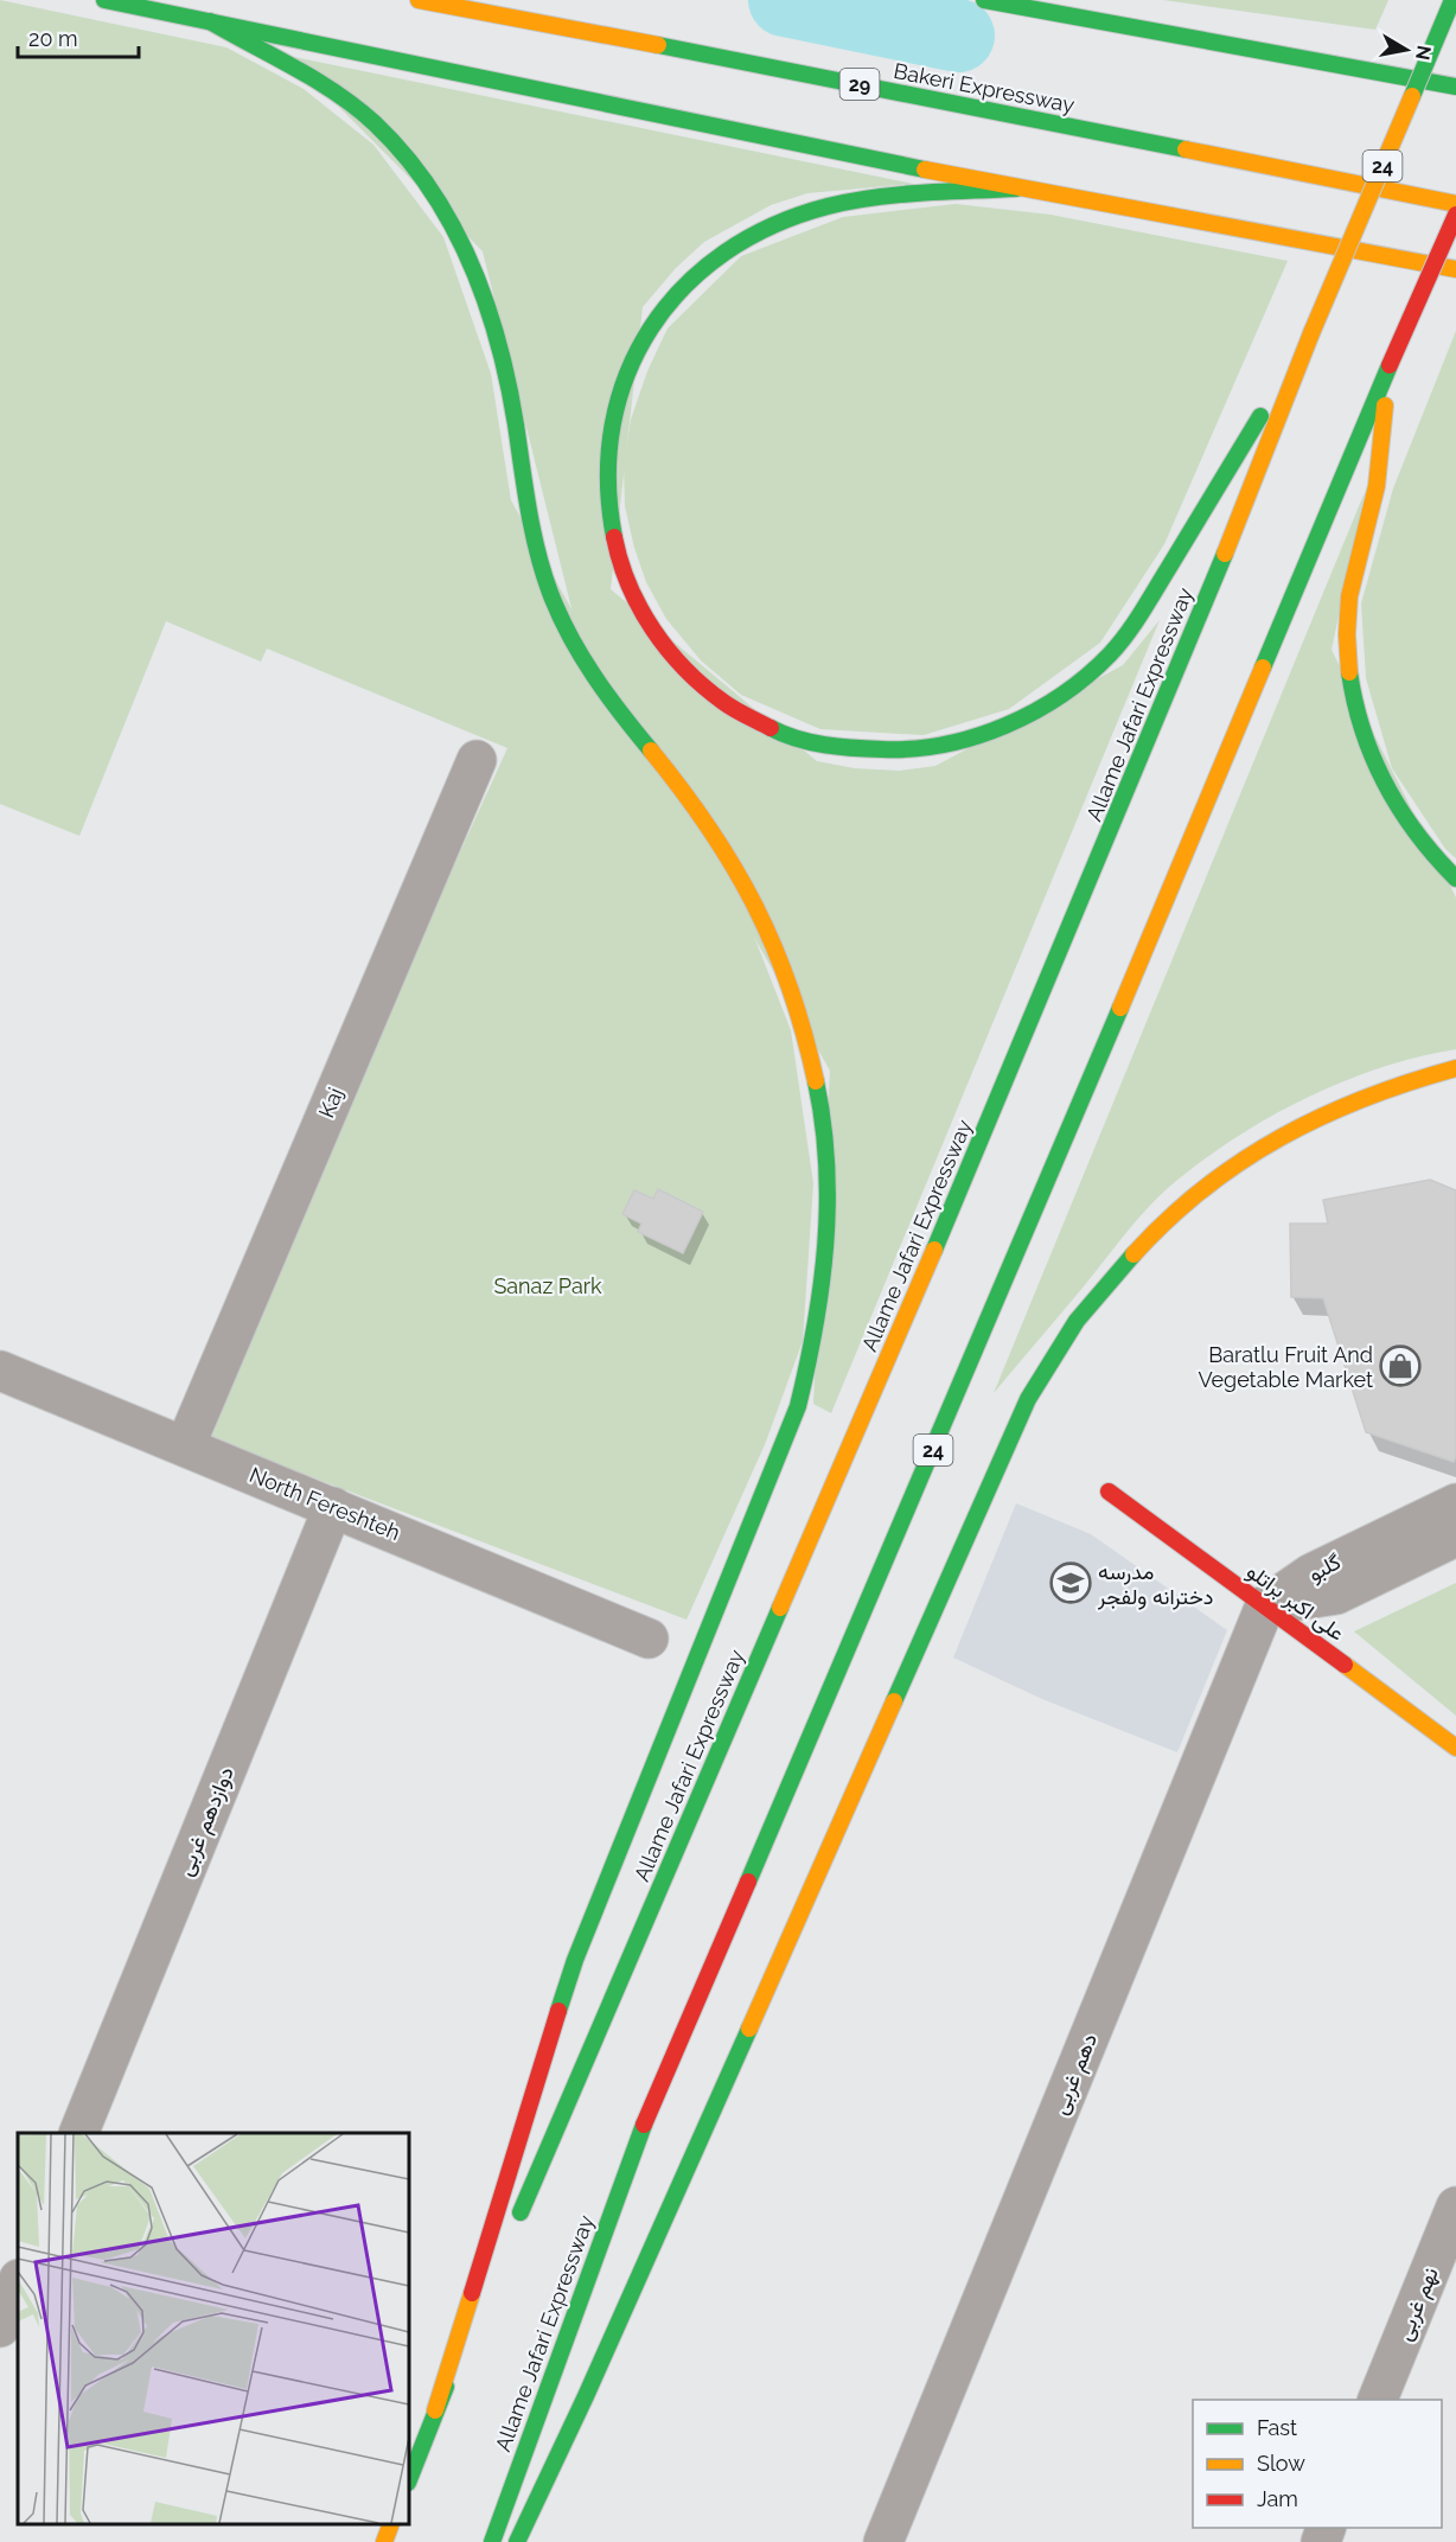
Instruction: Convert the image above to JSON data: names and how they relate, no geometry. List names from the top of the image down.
{
  "streets": {
    "main road": [
      "29",
      "Bakeri Expressway",
      "24",
      "Allame Jafari Expressway",
      "علی اکبر براتلو"
    ],
    "street": [
      "Kaj",
      "North Fereshteh",
      "گلبو",
      "دوازدهم غربی",
      "دهم غربی",
      "نهم غربی"
    ]
  },
  "crossings": [
    ["Kaj", "North Fereshteh"],
    ["North Fereshteh", "دوازدهم غربی"],
    ["گلبو", "علی اکبر براتلو"],
    ["گلبو", "دهم غربی"],
    ["علی اکبر براتلو", "دهم غربی"]
  ],
  "parks": ["Sanaz Park"],
  "places": {
    "shop": ["Baratlu Fruit And Vegetable Market"],
    "school or university": ["مدرسه دخترانه ولفجر"]
  },
  "legend": ["Fast", "Slow", "Jam"],
  "scale_bar": "20 m",
  "north": "right"
}
